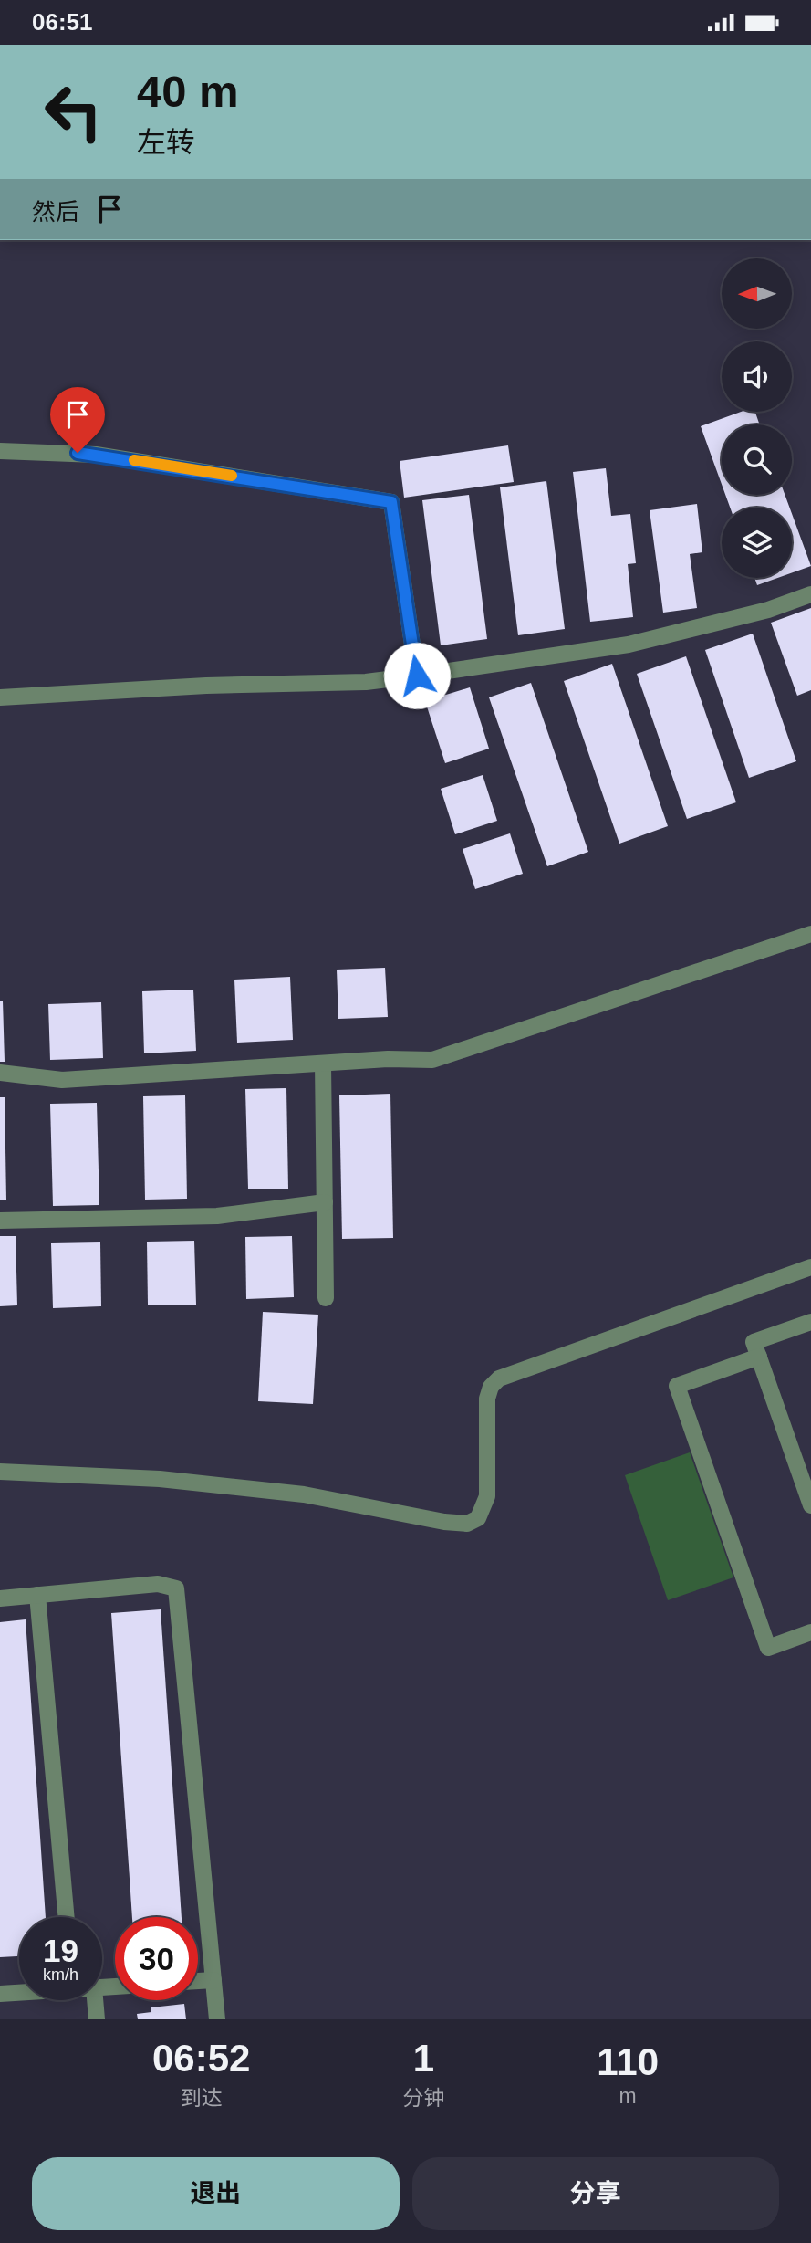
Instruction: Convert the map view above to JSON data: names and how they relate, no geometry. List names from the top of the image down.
{
  "north": "left",
  "page": {
    "status": "06:51",
    "turn": ["40 m", "左转"],
    "then": "然后",
    "speed": "19 km/h",
    "limit": "30",
    "eta": [
      "06:52",
      "到达",
      "1",
      "分钟",
      "110",
      "m"
    ],
    "buttons": ["退出", "分享"]
  }
}
